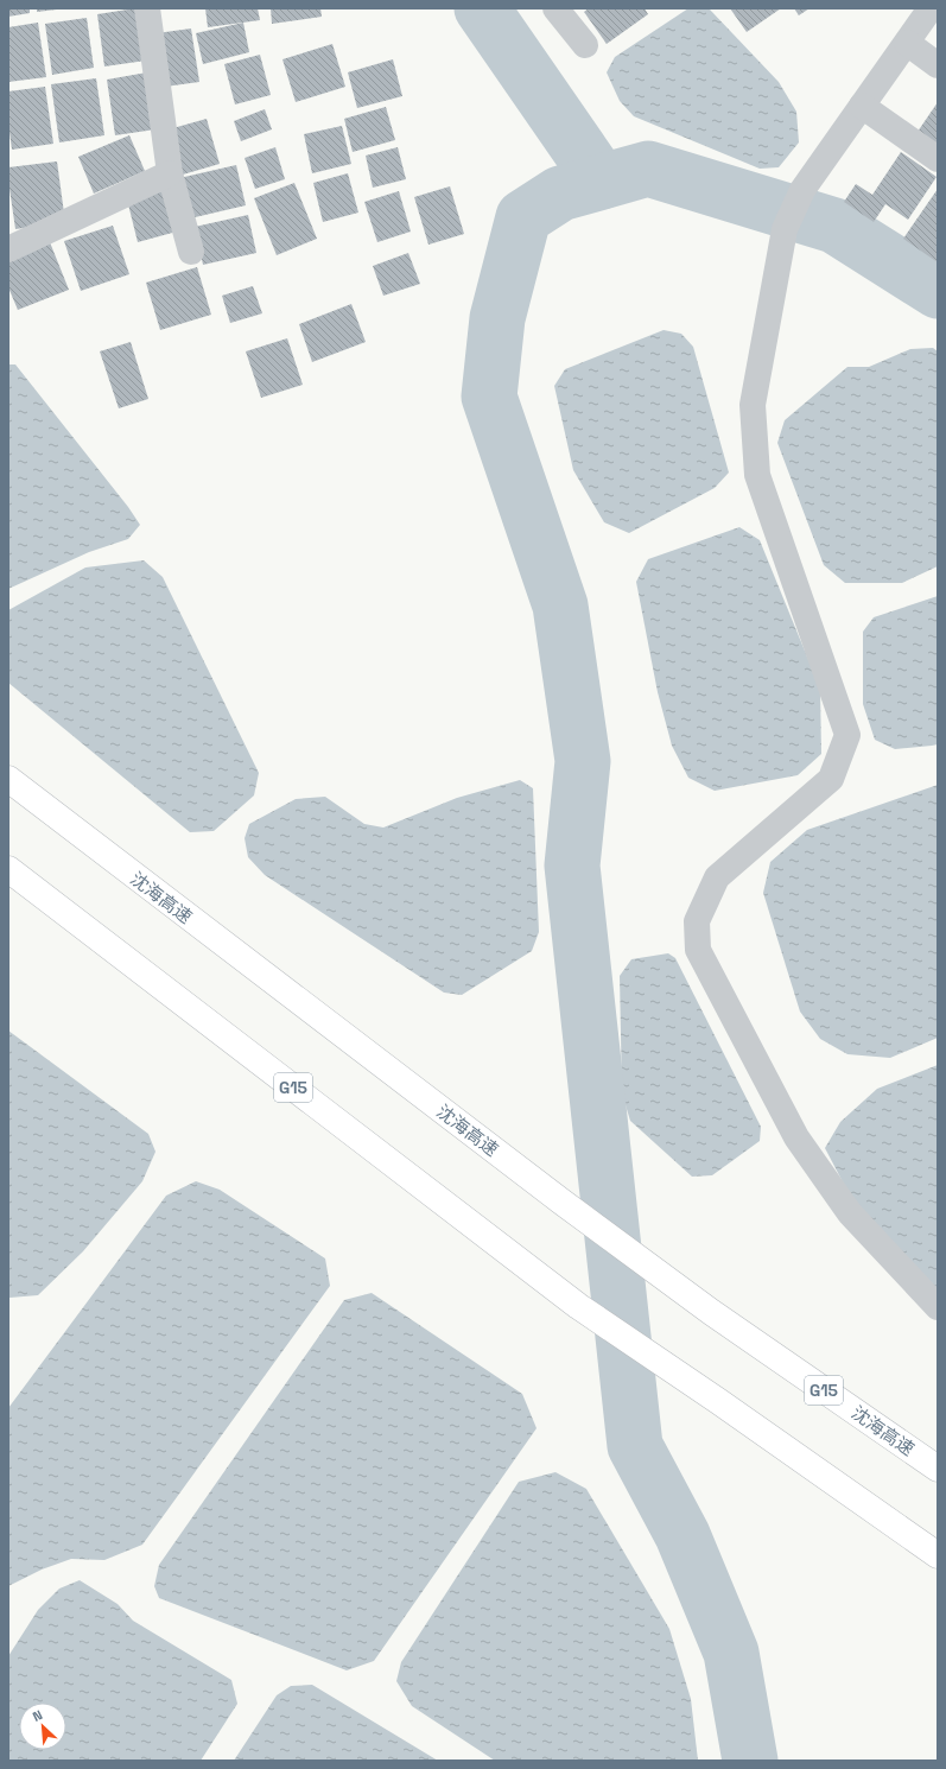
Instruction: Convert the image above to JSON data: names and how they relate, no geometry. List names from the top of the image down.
{
  "streets": {
    "highway": ["沈海高速", "G15"]
  },
  "north": "top left"
}
